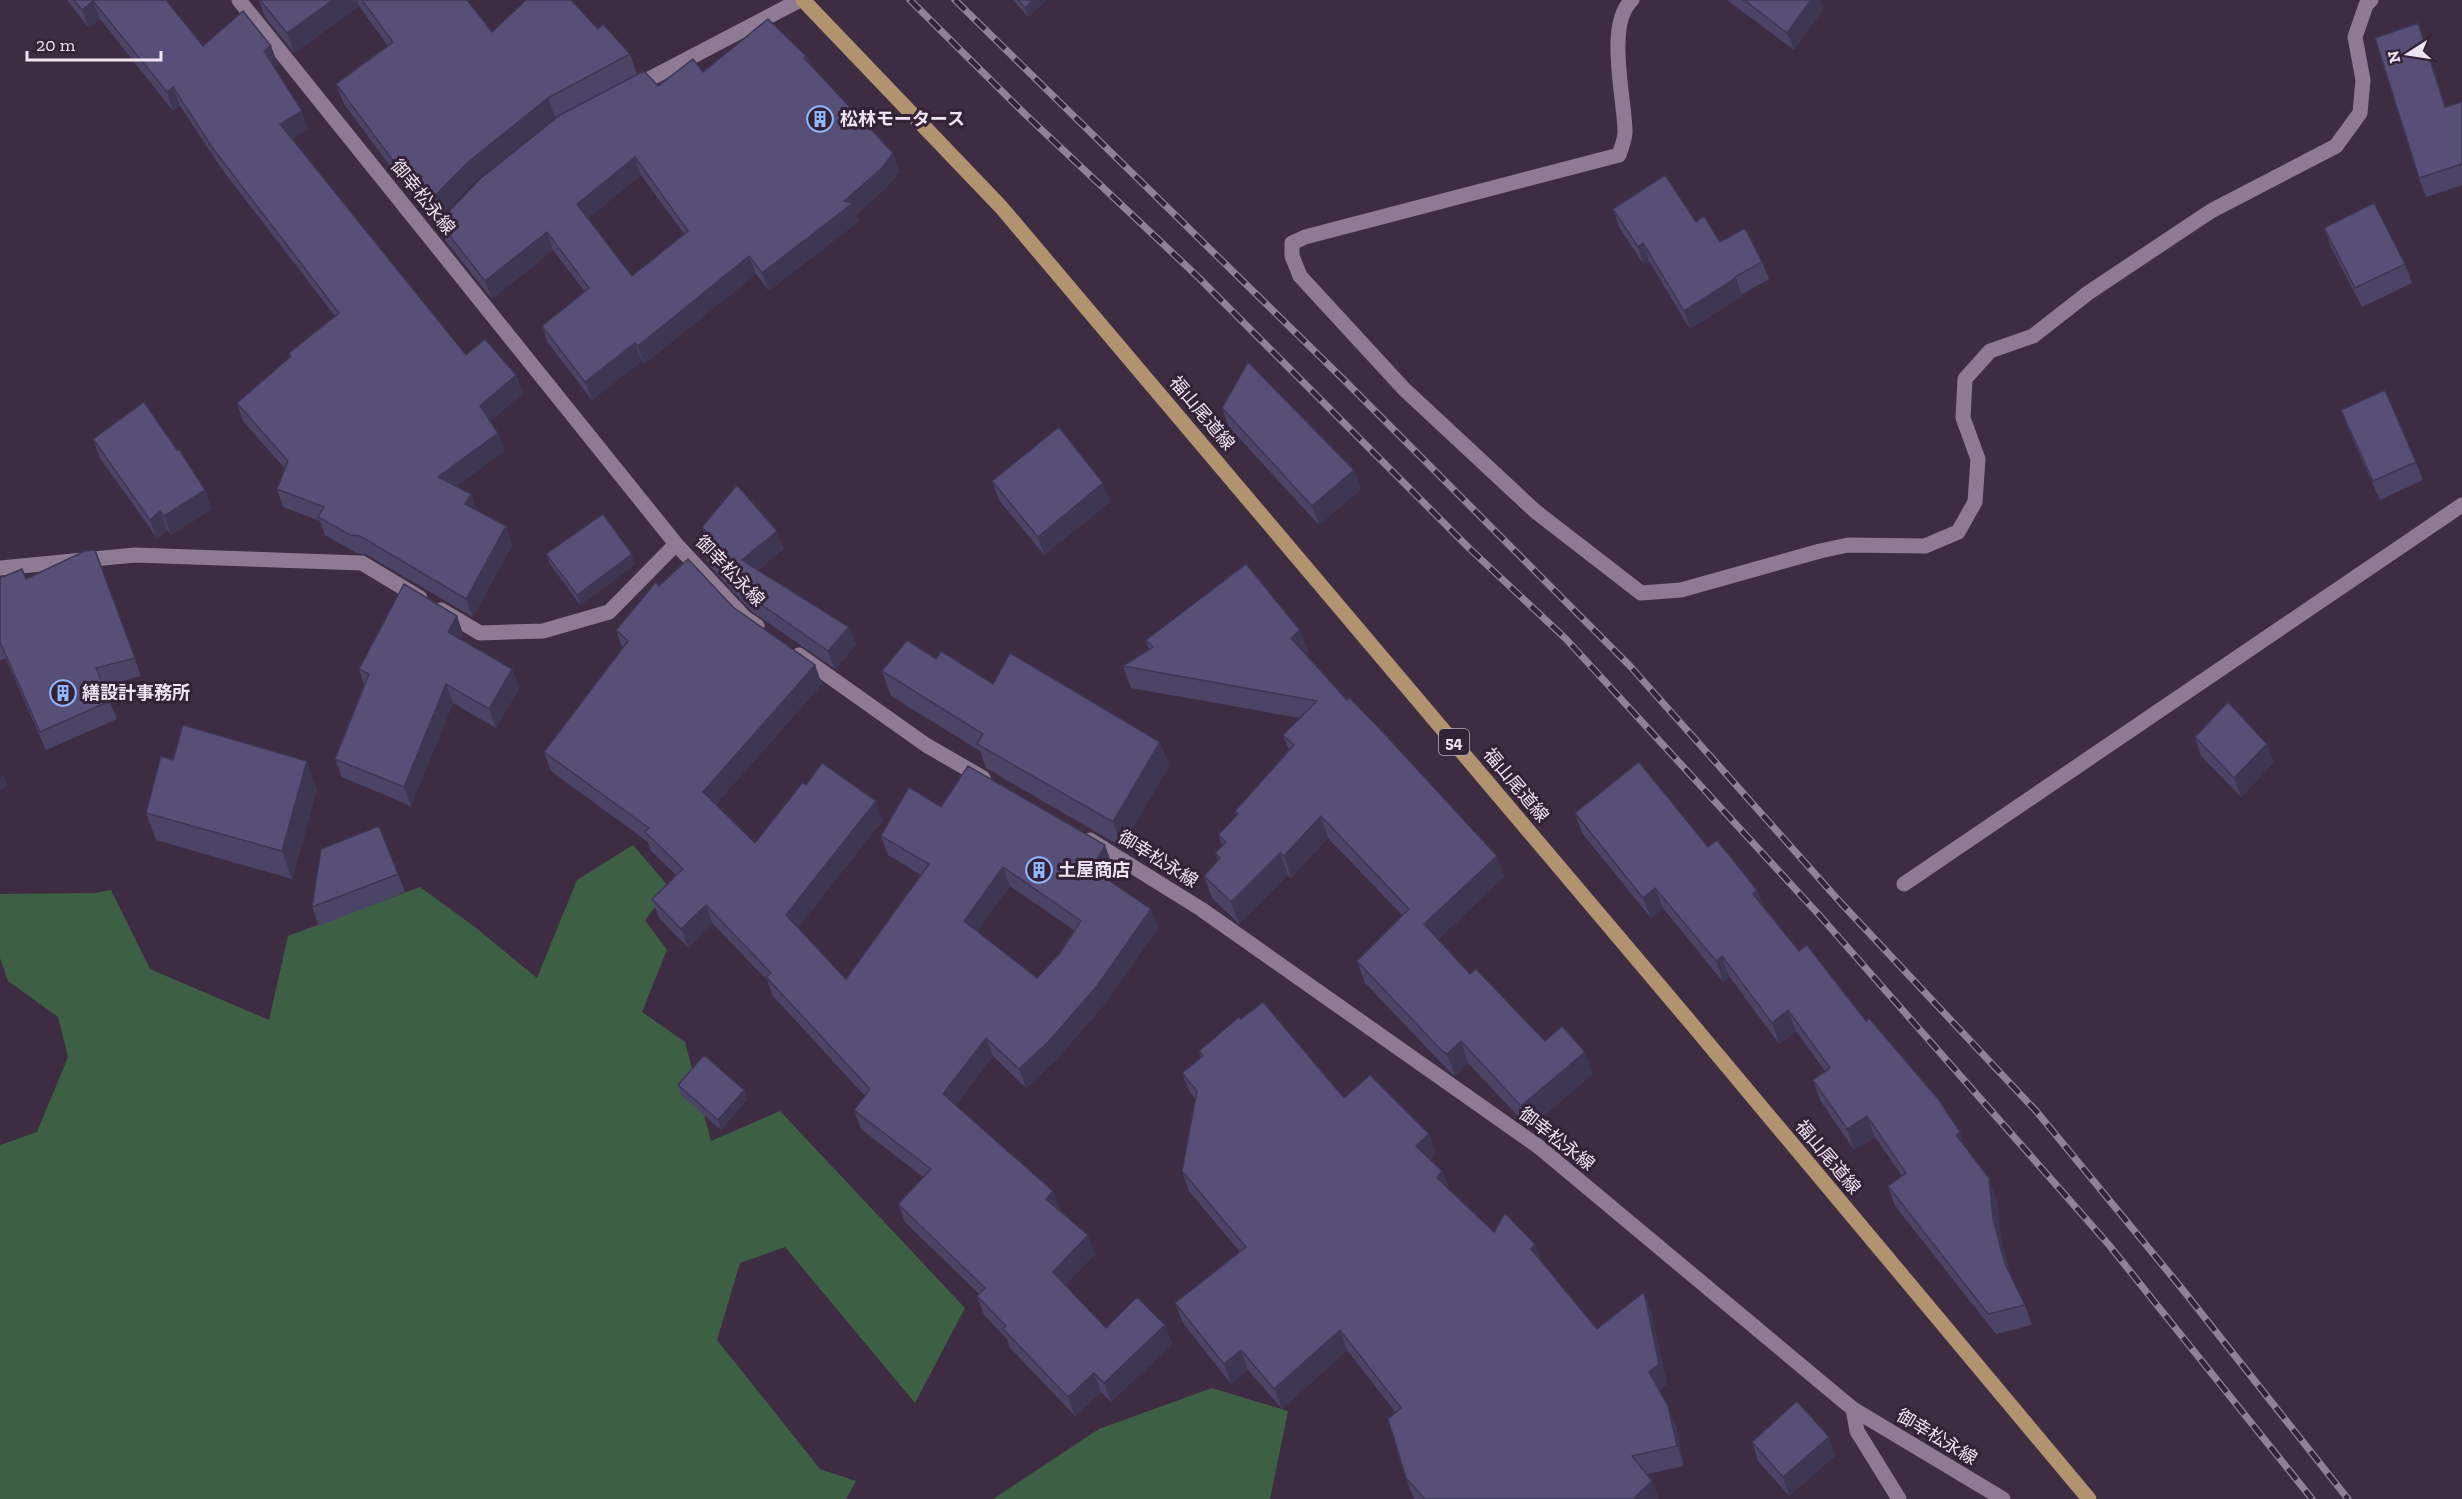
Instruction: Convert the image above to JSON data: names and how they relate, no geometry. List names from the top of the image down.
{
  "streets": {
    "main road": ["福山尾道線", "54"],
    "street": ["御幸松永線"]
  },
  "places": {
    "building": ["松林モータース", "繕設計事務所", "土屋商店"]
  },
  "scale_bar": "20 m",
  "north": "left"
}
